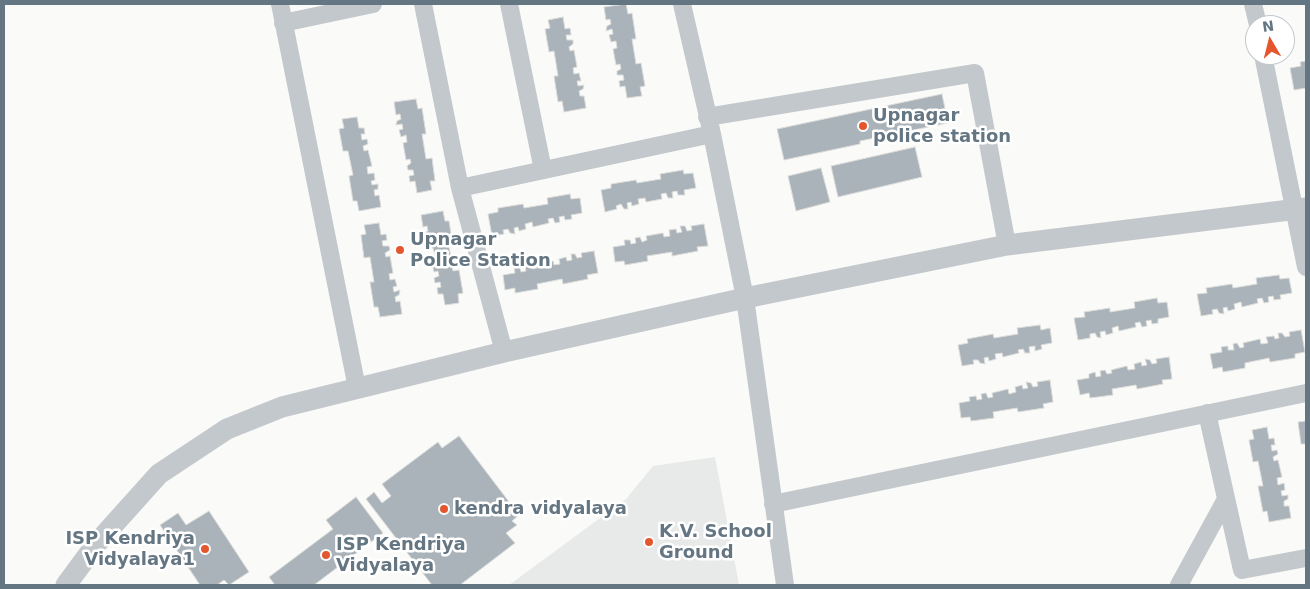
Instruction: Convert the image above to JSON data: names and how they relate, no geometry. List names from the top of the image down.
{
  "places": [
    "Upnagar police station",
    "Upnagar Police Station",
    "kendra vidyalaya",
    "K.V. School Ground",
    "ISP Kendriya Vidyalaya1",
    "ISP Kendriya Vidyalaya"
  ],
  "north": "top"
}
